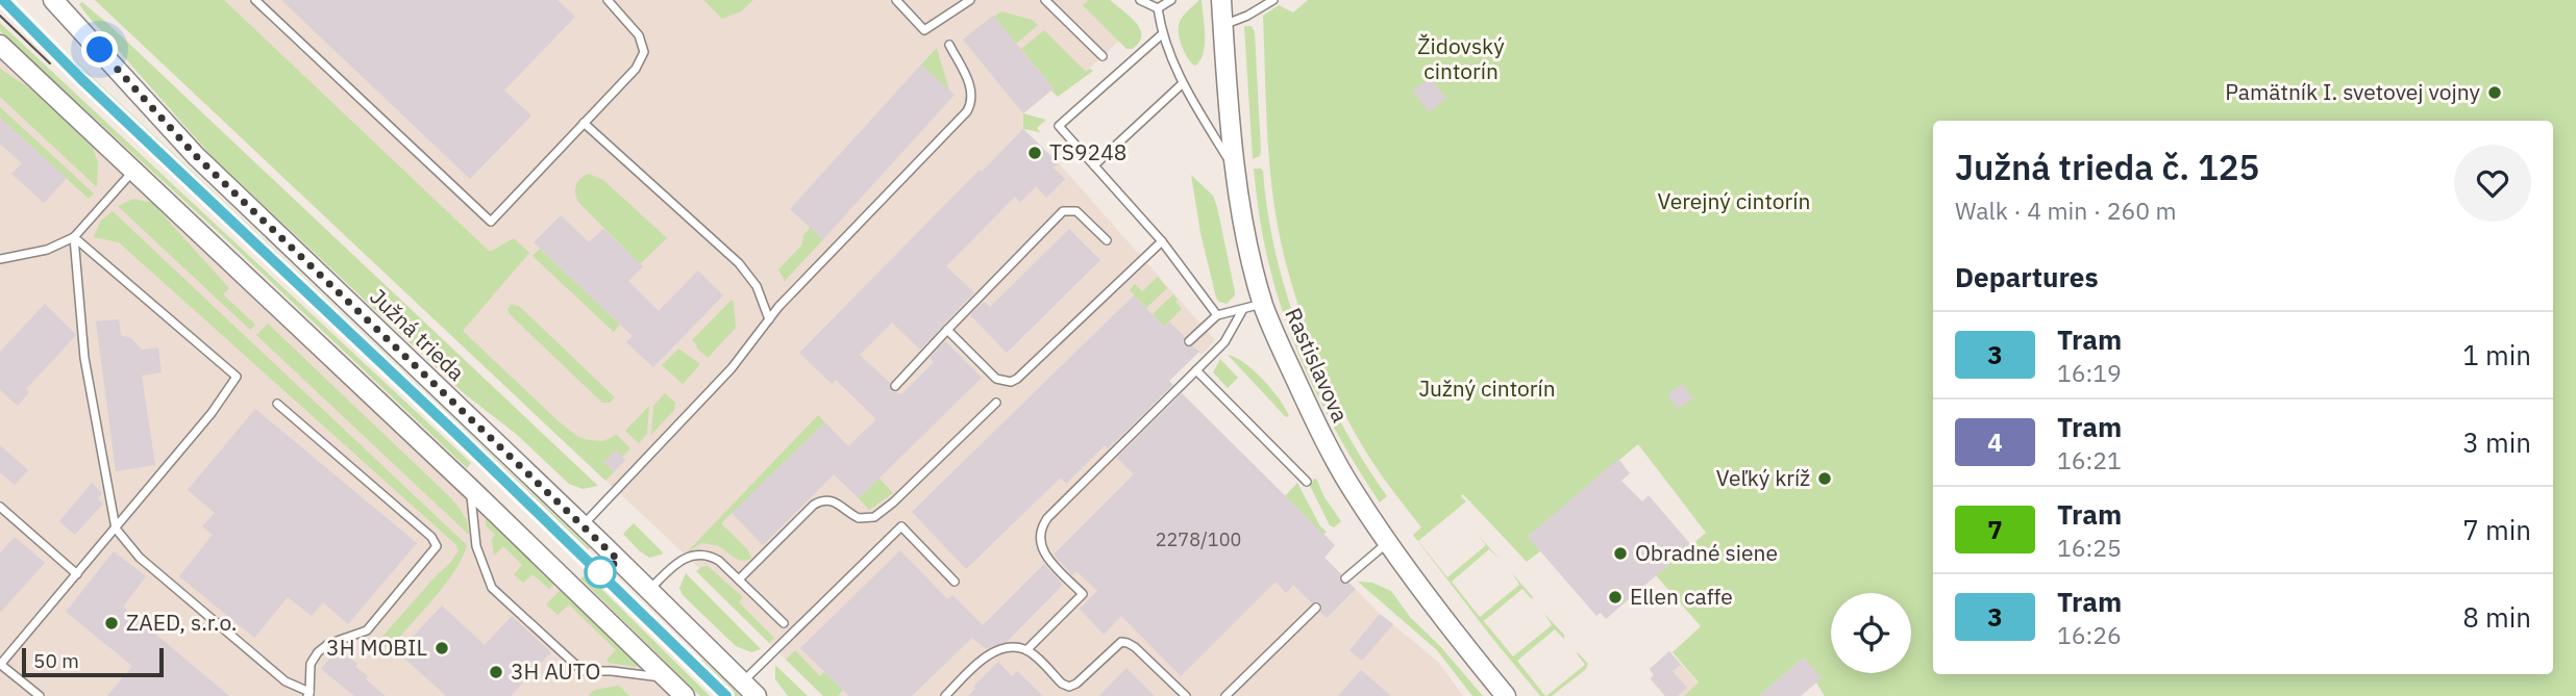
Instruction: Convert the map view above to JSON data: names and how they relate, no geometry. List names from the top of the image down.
{
  "streets": {
    "street": ["Južná trieda", "Rastislavova"]
  },
  "parks": ["Židovský cintorín", "Verejný cintorín", "Južný cintorín"],
  "places": [
    "Pamätník I. svetovej vojny",
    "TS9248",
    "Veľký kríž",
    "Obradné siene",
    "Ellen caffe",
    "ZAED, s.r.o.",
    "3H MOBIL",
    "3H AUTO"
  ],
  "lines": ["tram line 3"],
  "house_numbers": ["2278/100"],
  "scale_bar": "50 m",
  "page": {
    "heading": [
      ["Južná trieda č. 125", "Walk · 4 min · 260 m"],
      "Departures"
    ],
    "list": [
      {
        "mark": "3",
        "name": "Tram",
        "note": "16:19",
        "value": "1 min"
      },
      {
        "mark": "4",
        "name": "Tram",
        "note": "16:21",
        "value": "3 min"
      },
      {
        "mark": "7",
        "name": "Tram",
        "note": "16:25",
        "value": "7 min"
      },
      {
        "mark": "3",
        "name": "Tram",
        "note": "16:26",
        "value": "8 min"
      }
    ],
    "scale": "50 m"
  }
}
